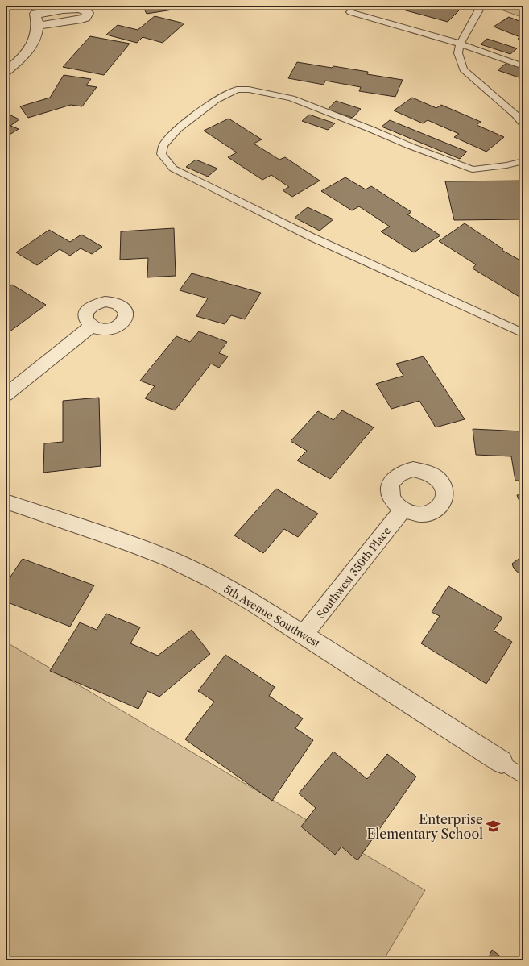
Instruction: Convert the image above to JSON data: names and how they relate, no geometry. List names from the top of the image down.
{
  "streets": {
    "street": ["Southwest 350th Place", "5th Avenue Southwest"]
  },
  "crossings": [
    ["Southwest 350th Place", "5th Avenue Southwest"]
  ],
  "places": {
    "school or university": ["Enterprise Elementary School"]
  }
}
